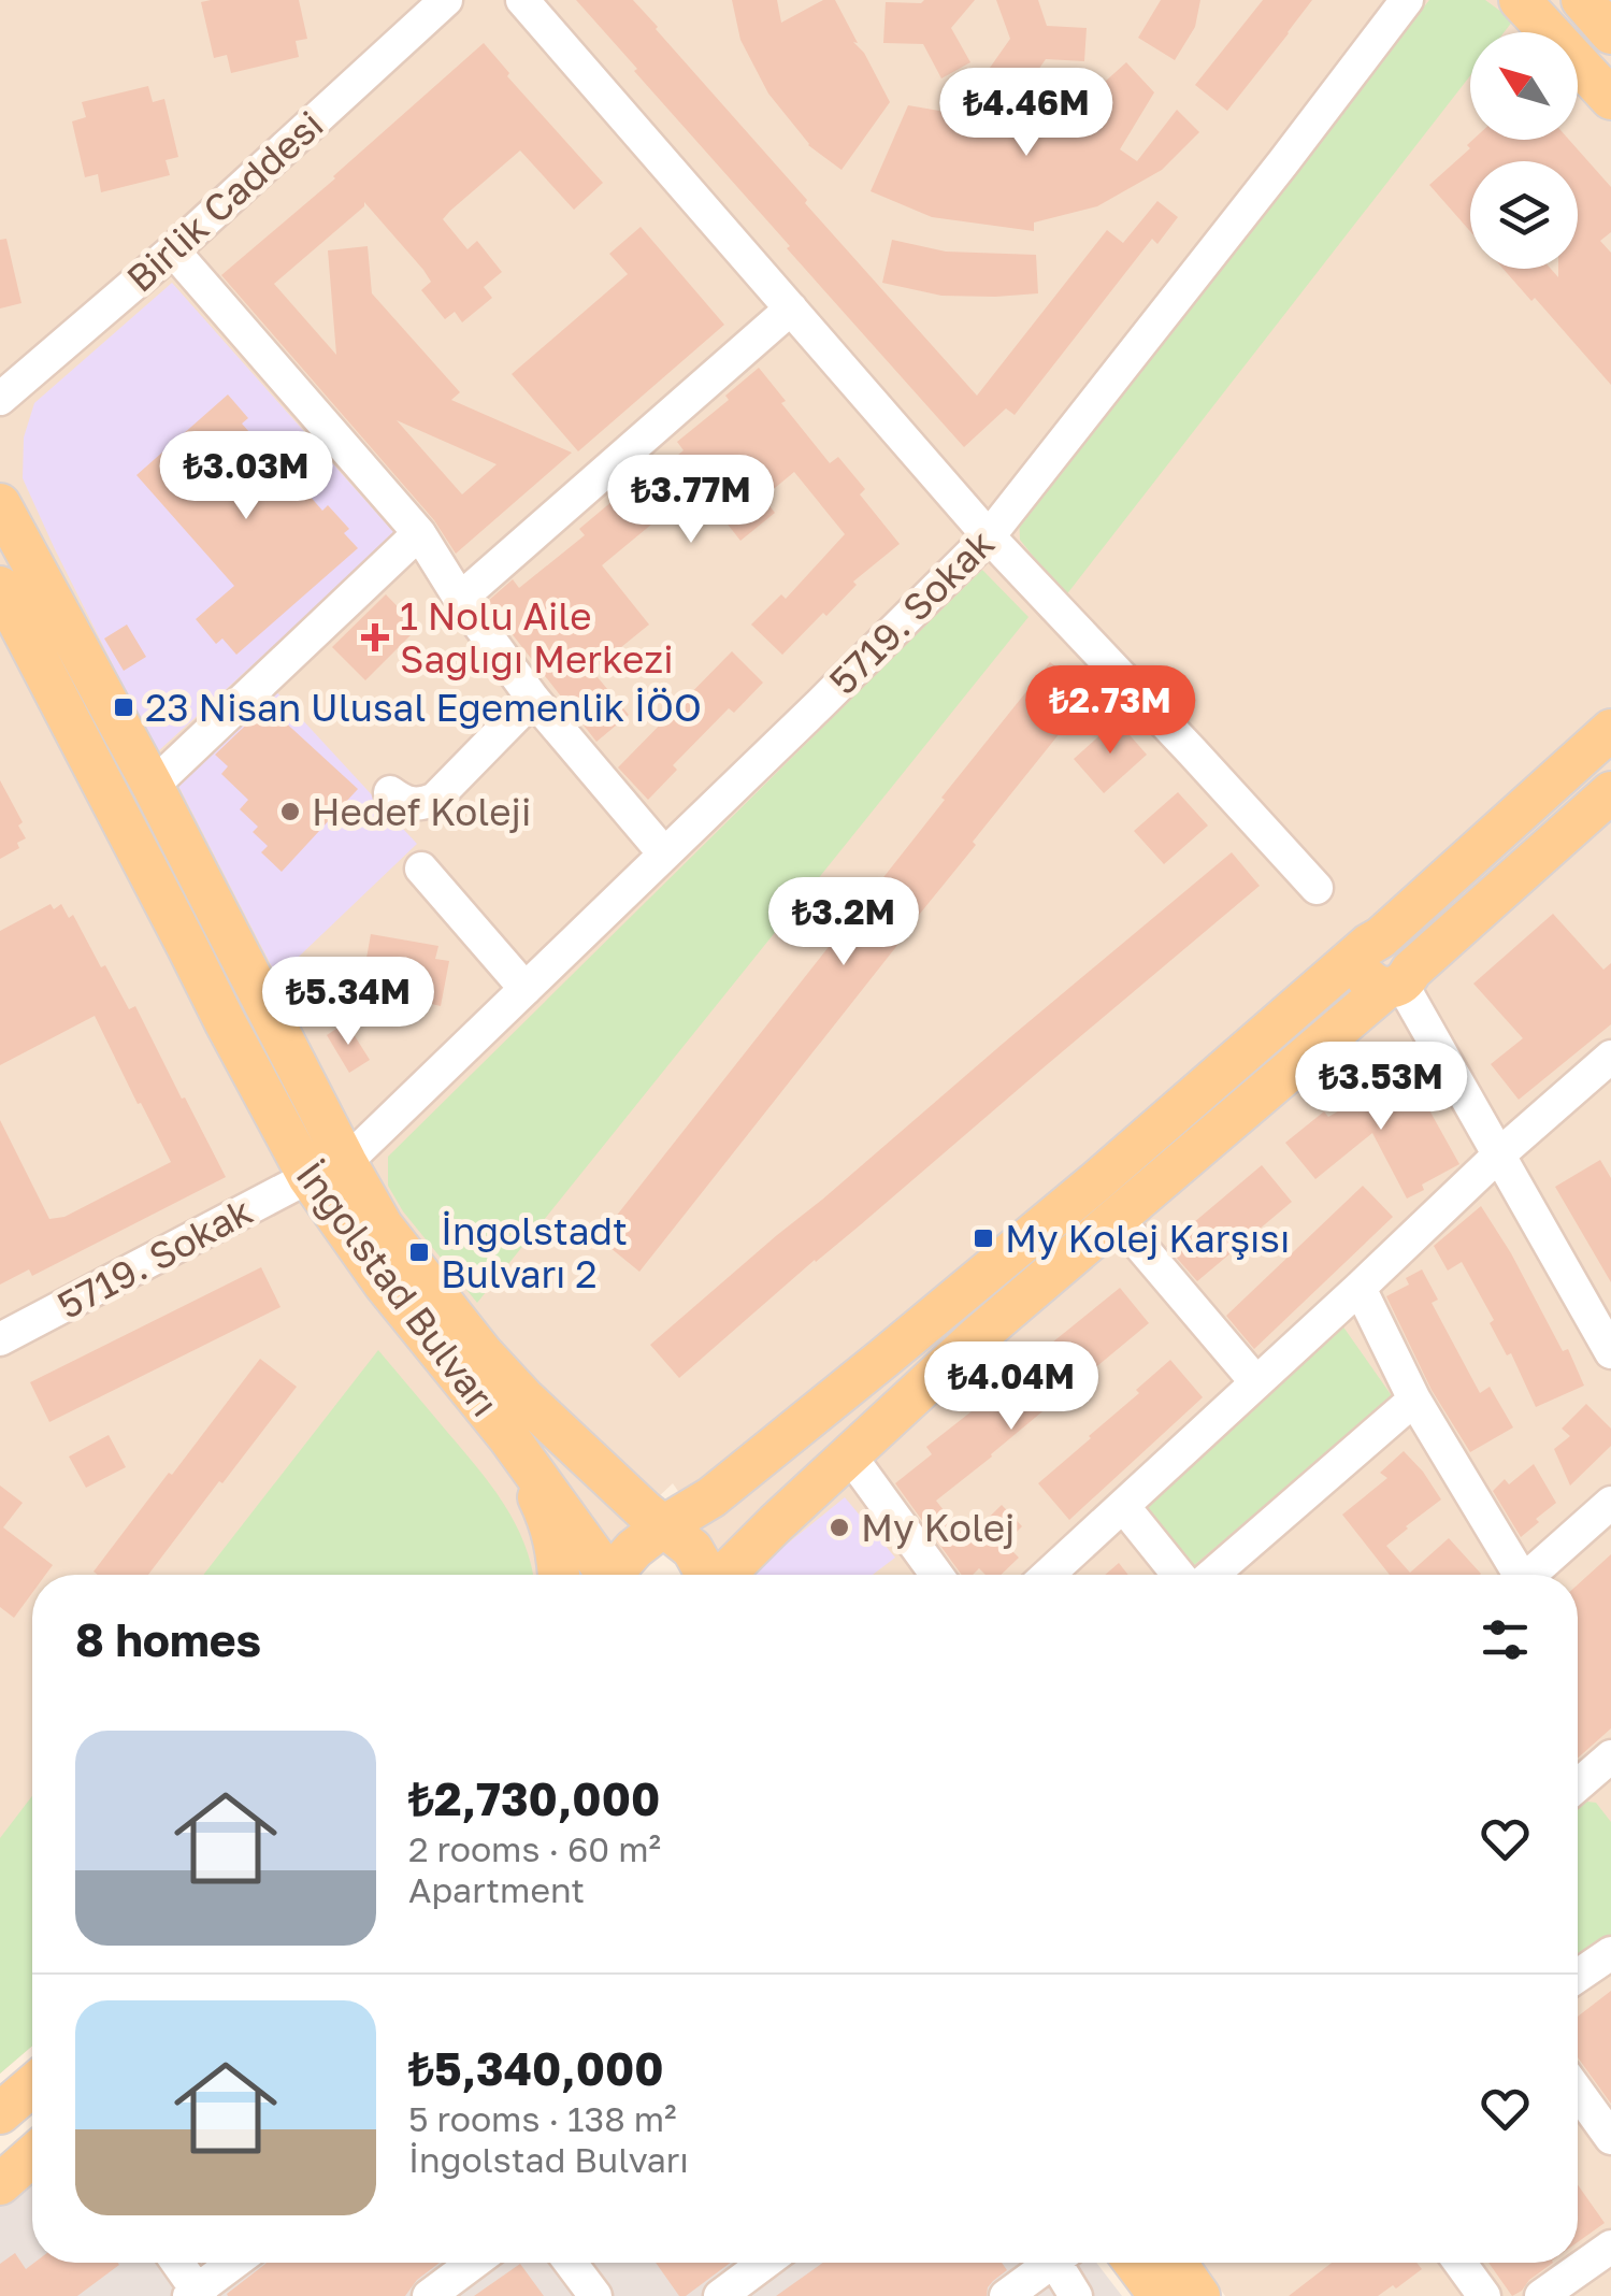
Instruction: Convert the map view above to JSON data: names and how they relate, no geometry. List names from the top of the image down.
{
  "streets": {
    "main road": ["İngolstad Bulvarı"],
    "street": ["Birlik Caddesi", "5719. Sokak"]
  },
  "crossings": [
    ["5719. Sokak", "İngolstad Bulvarı"]
  ],
  "places": {
    "health": ["1 Nolu Aile Sağlığı Merkezi"],
    "transit": ["23 Nisan Ulusal Egemenlik İÖO", "My Kolej Karşısı", "İngolstadt Bulvarı 2"],
    "other": ["Hedef Koleji", "My Kolej"]
  },
  "north": "top left",
  "page": {
    "price": [
      "₺4.46M",
      "₺3.03M",
      "₺3.77M",
      "₺2.73M",
      "₺3.2M",
      "₺5.34M",
      "₺3.53M",
      "₺4.04M"
    ],
    "heading": "8 homes",
    "list": [
      {
        "name": "₺2,730,000",
        "note": "2 rooms · 60 m² · Apartment"
      },
      {
        "name": "₺5,340,000",
        "note": "5 rooms · 138 m² · İngolstad Bulvarı"
      }
    ]
  }
}
